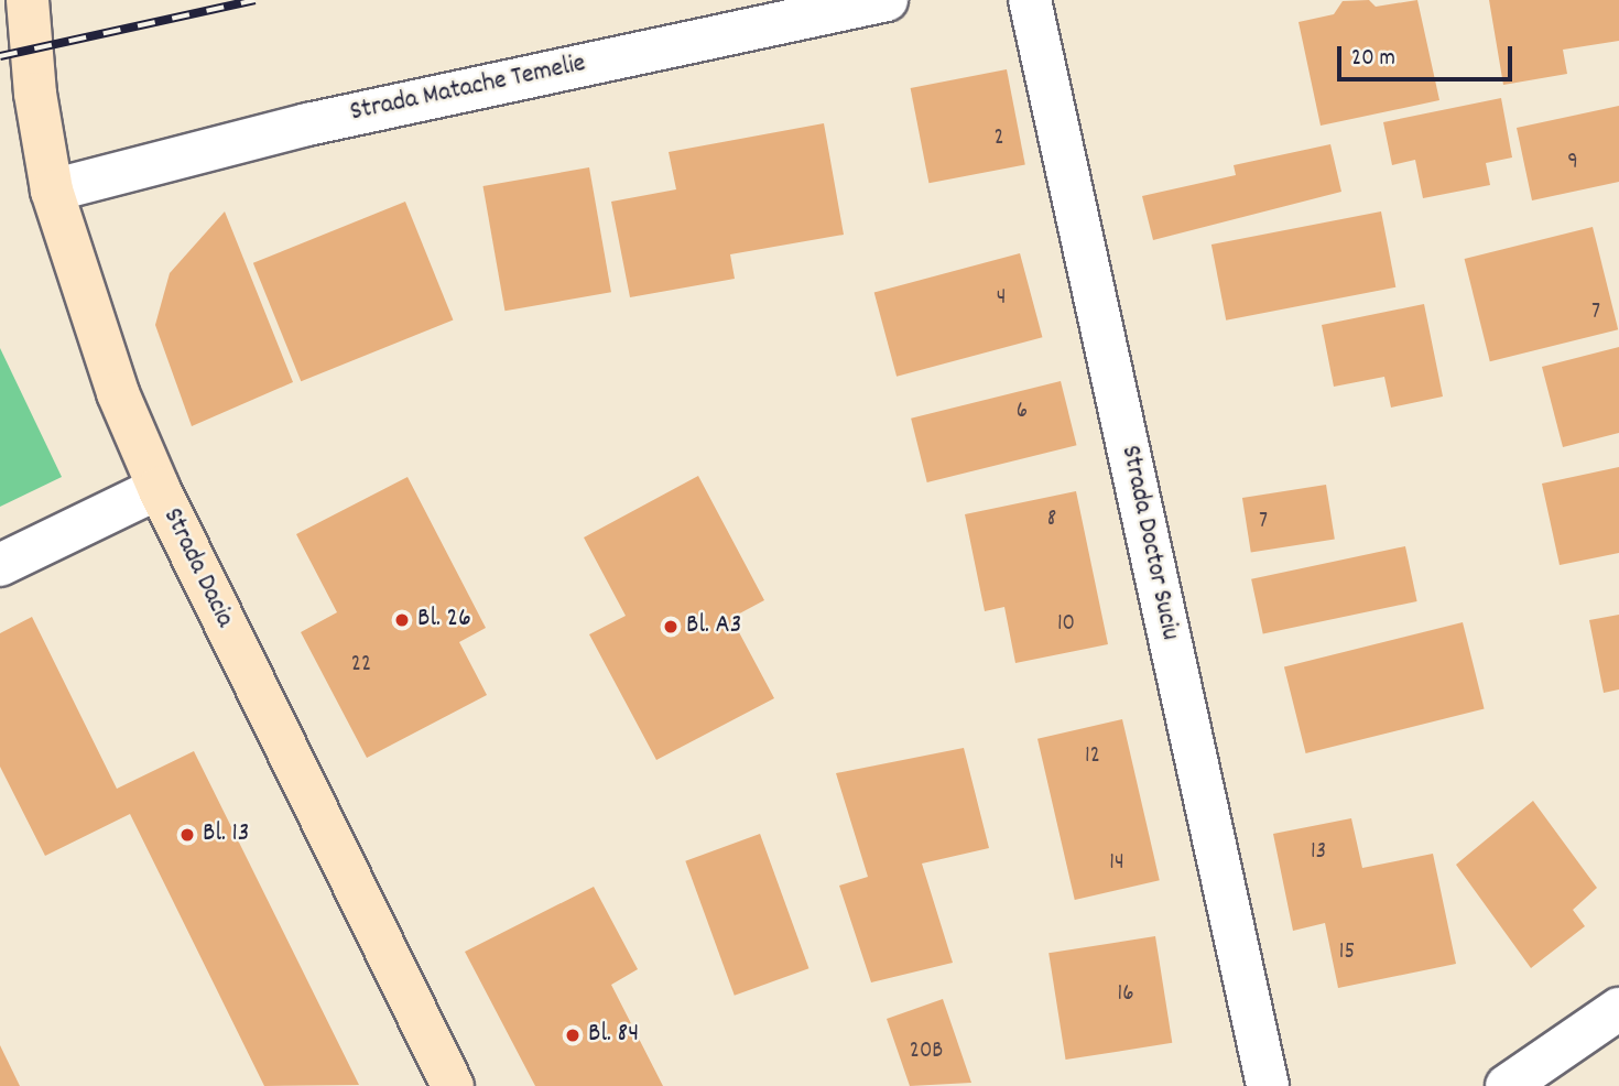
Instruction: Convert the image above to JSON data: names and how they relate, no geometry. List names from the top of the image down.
{
  "streets": {
    "main road": ["Strada Dacia"],
    "street": ["Strada Matache Temelie", "Strada Doctor Suciu"]
  },
  "crossings": [
    ["Strada Matache Temelie", "Strada Dacia"]
  ],
  "places": [
    "Bl. 26",
    "Bl. A3",
    "Bl. 13",
    "Bl. 84"
  ],
  "house_numbers": [
    "2",
    "9",
    "4",
    "7",
    "6",
    "8",
    "7",
    "10",
    "22",
    "12",
    "13",
    "14",
    "15",
    "16",
    "20B"
  ],
  "scale_bar": "20 m"
}
